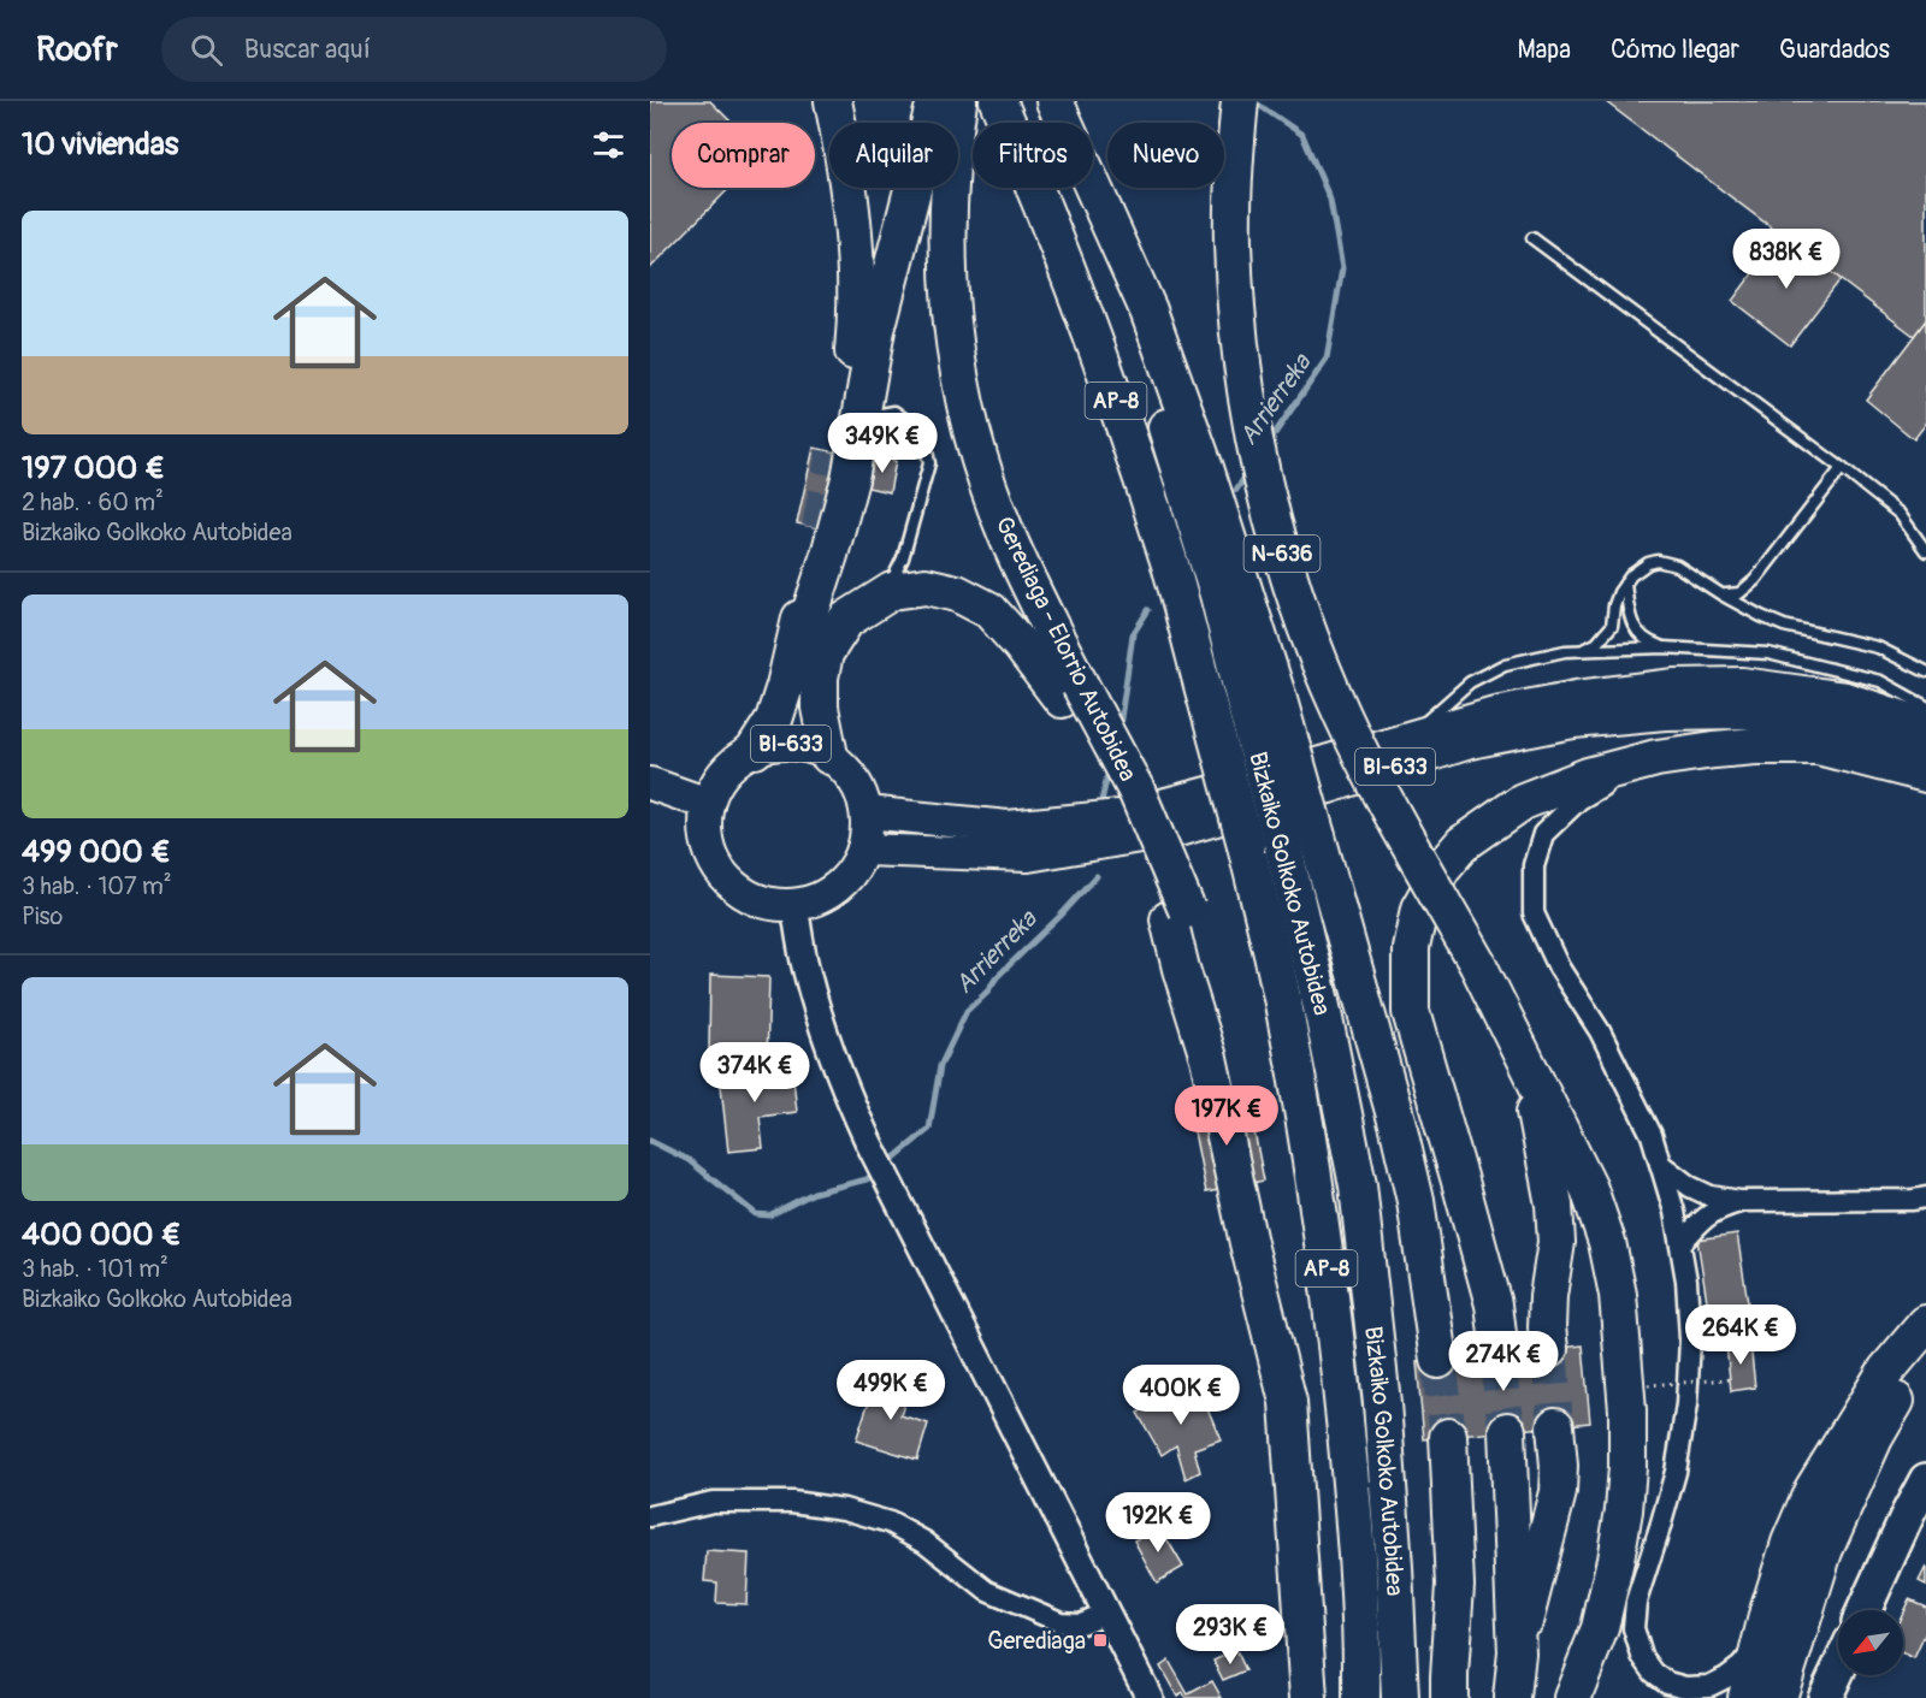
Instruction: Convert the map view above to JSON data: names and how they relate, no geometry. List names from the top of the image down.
{
  "streets": {
    "highway": [
      "AP-8",
      "N-636",
      "Gerediaga - Elorrio Autobidea",
      "Bizkaiko Golkoko Autobidea"
    ],
    "main road": ["BI-633"]
  },
  "water": ["Arrierreka"],
  "places": {
    "transit": ["Gerediaga"]
  },
  "north": "bottom left",
  "page": {
    "header": "Roofr",
    "search": "Buscar aquí",
    "nav": ["Mapa", "Cómo llegar", "Guardados"],
    "heading": "10 viviendas",
    "chip": [
      "Comprar",
      "Alquilar",
      "Filtros",
      "Nuevo"
    ],
    "list": [
      {
        "name": "197 000 €",
        "note": "2 hab. · 60 m² · Bizkaiko Golkoko Autobidea"
      },
      {
        "name": "499 000 €",
        "note": "3 hab. · 107 m² · Piso"
      },
      {
        "name": "400 000 €",
        "note": "3 hab. · 101 m² · Bizkaiko Golkoko Autobidea"
      }
    ],
    "price": [
      "838K €",
      "349K €",
      "374K €",
      "197K €",
      "264K €",
      "274K €",
      "499K €",
      "400K €",
      "192K €",
      "293K €"
    ]
  }
}
